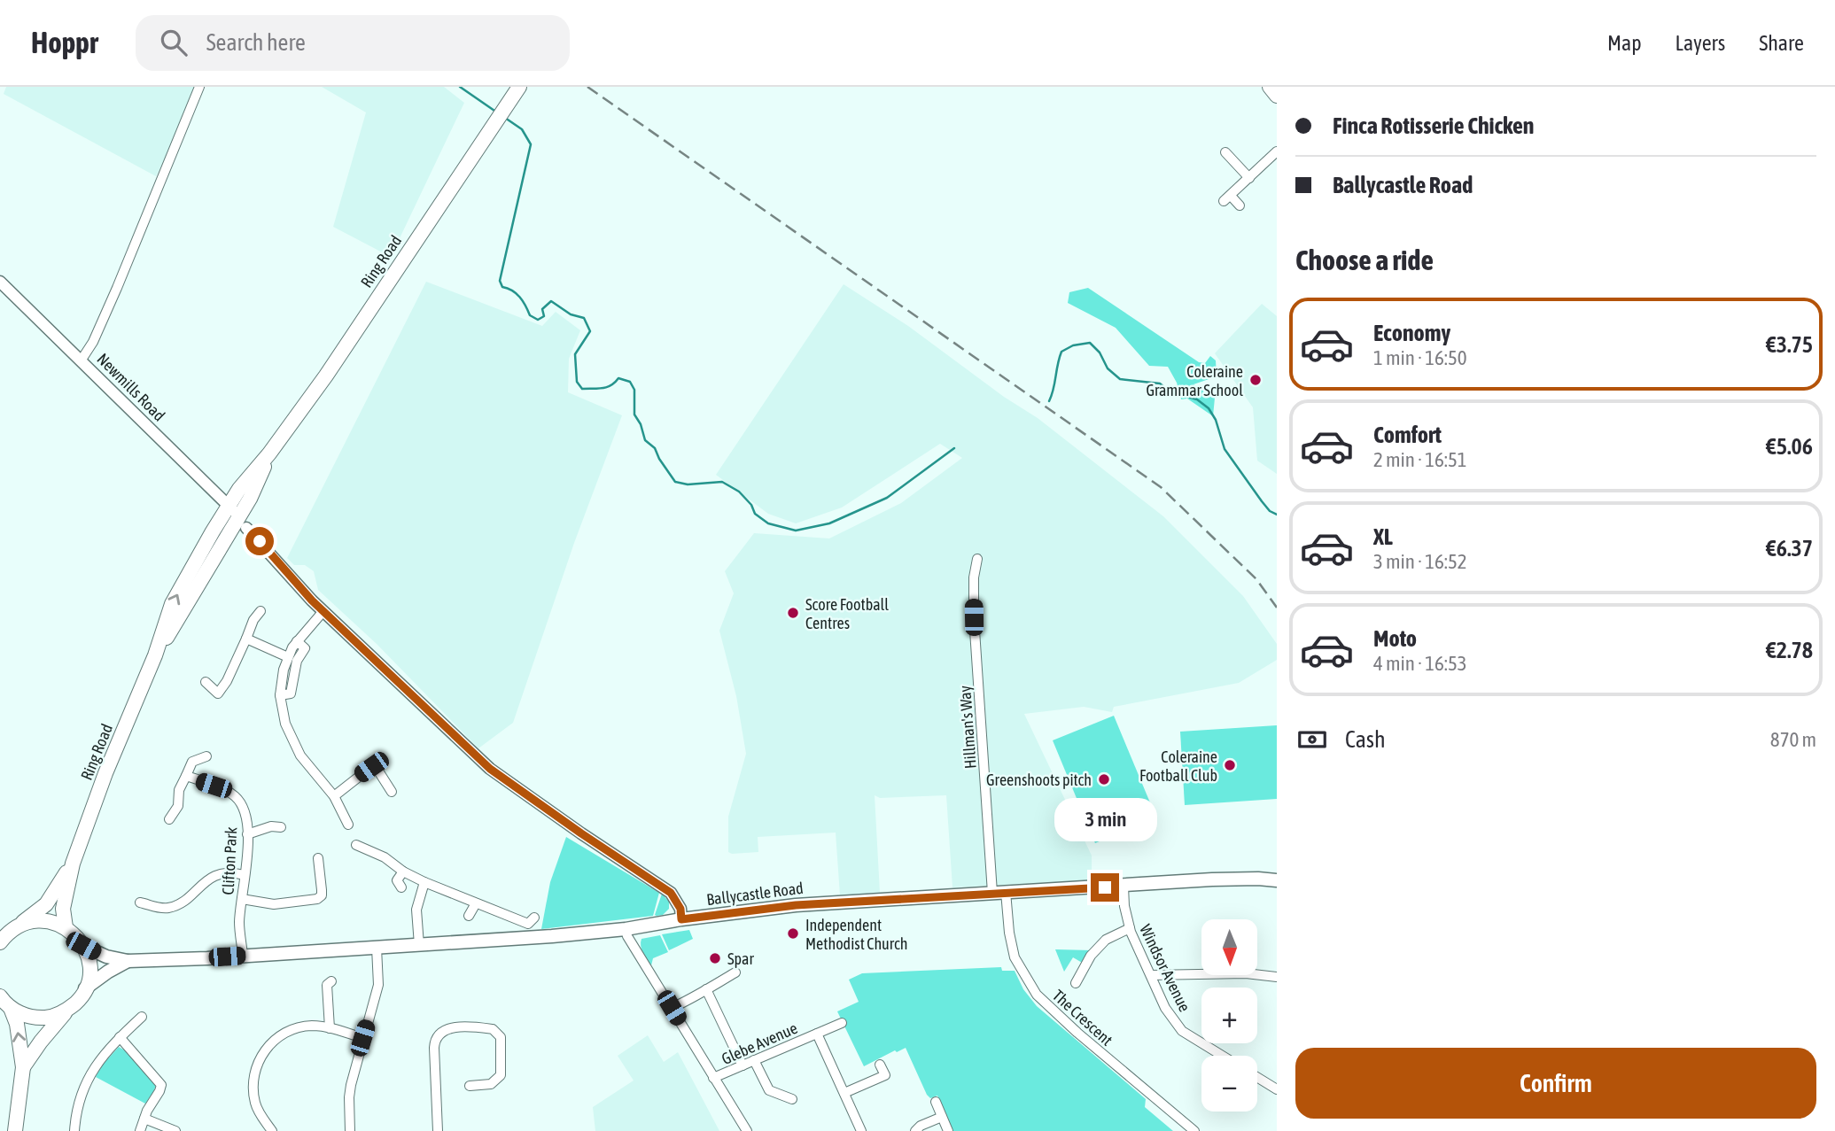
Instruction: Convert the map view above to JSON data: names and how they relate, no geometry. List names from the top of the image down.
{
  "streets": {
    "main road": ["Ring Road", "Ballycastle Road"],
    "street": [
      "Newmills Road",
      "Hillman's Way",
      "Clifton Park",
      "Windsor Avenue",
      "The Crescent",
      "Glebe Avenue"
    ]
  },
  "crossings": [
    ["Ring Road", "Newmills Road"],
    ["Newmills Road", "Ballycastle Road"],
    ["Hillman's Way", "Ballycastle Road"],
    ["Clifton Park", "Ballycastle Road"],
    ["Ballycastle Road", "Windsor Avenue"],
    ["Ballycastle Road", "The Crescent"]
  ],
  "places": [
    "Coleraine Grammar School",
    "Score Football Centres",
    "Coleraine Football Club",
    "Greenshoots pitch",
    "Independent Methodist Church",
    "Spar"
  ],
  "north": "bottom",
  "page": {
    "header": "Hoppr",
    "search": "Search here",
    "nav": ["Map", "Layers", "Share"],
    "banner": ["Finca Rotisserie Chicken", "Ballycastle Road"],
    "heading": "Choose a ride",
    "list": [
      {
        "name": "Economy",
        "note": "1 min · 16:50",
        "value": "€3.75"
      },
      {
        "name": "Comfort",
        "note": "2 min · 16:51",
        "value": "€5.06"
      },
      {
        "name": "XL",
        "note": "3 min · 16:52",
        "value": "€6.37"
      },
      {
        "name": "Moto",
        "note": "4 min · 16:53",
        "value": "€2.78"
      }
    ],
    "pay": ["Cash", "870 m"],
    "bubble": "3 min",
    "map_buttons": ["+", "−"],
    "buttons": "Confirm"
  }
}
